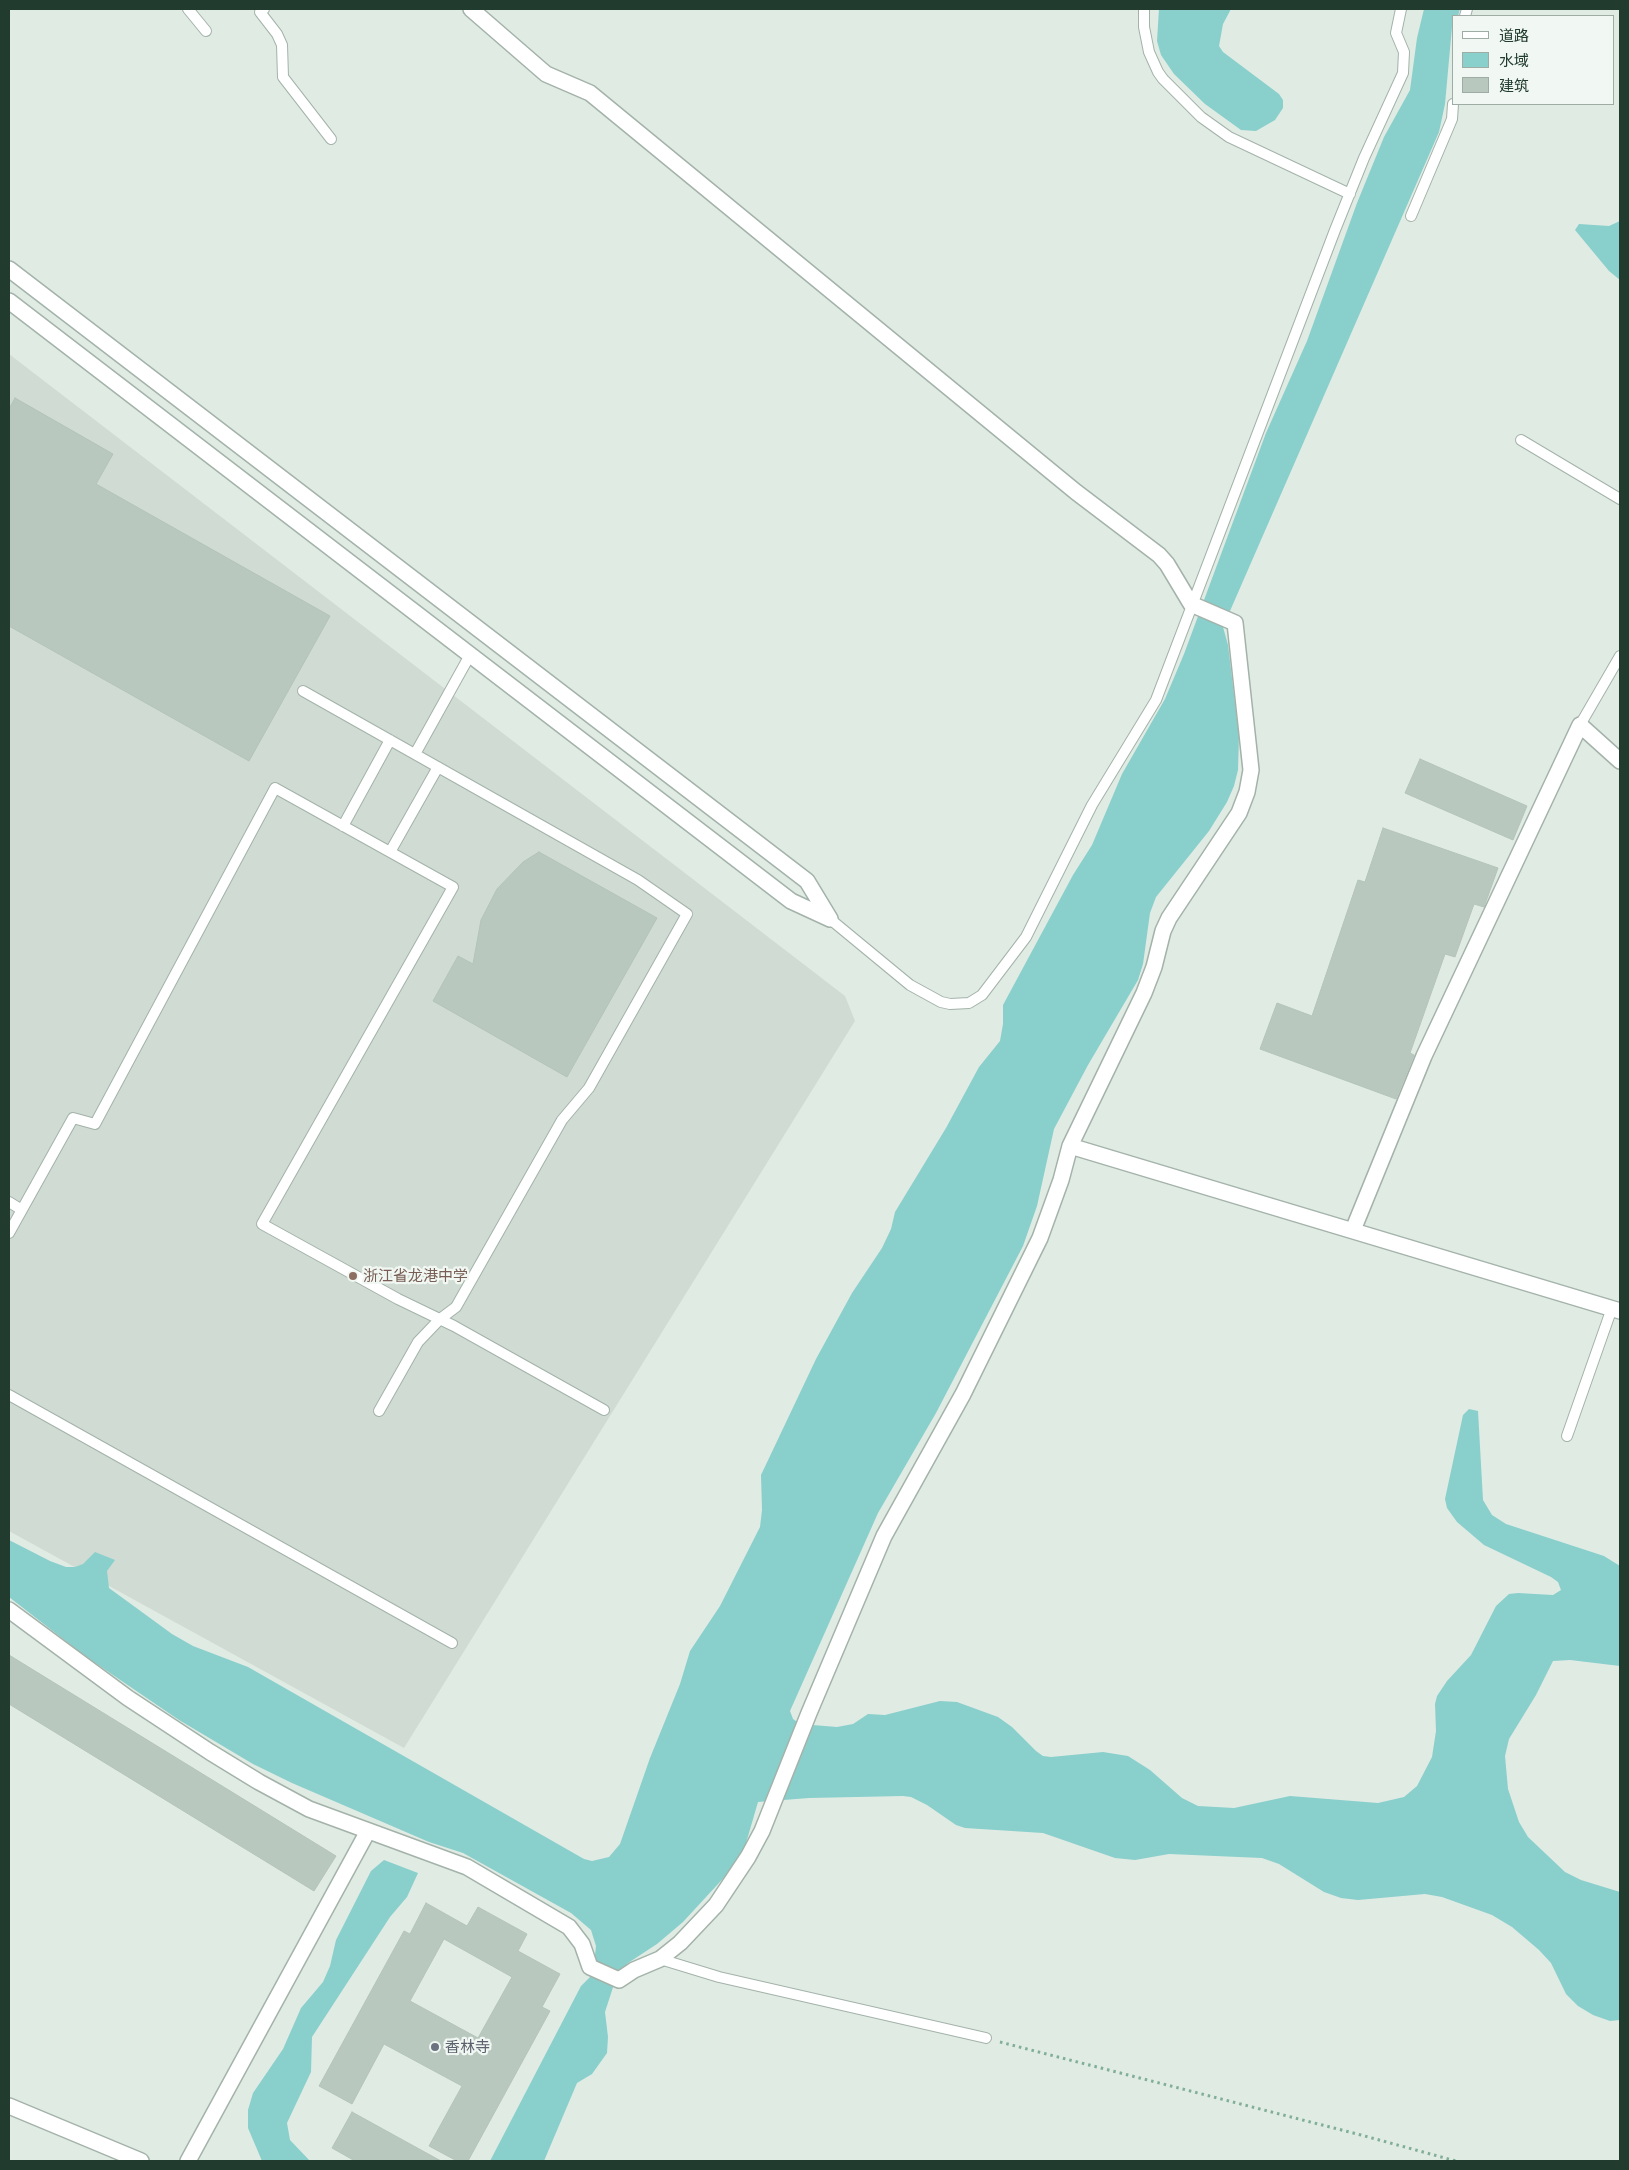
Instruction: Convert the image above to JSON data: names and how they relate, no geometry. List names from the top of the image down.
{
  "places": ["浙江省龙港中学", "香林寺"],
  "legend": ["道路", "水域", "建筑"]
}
